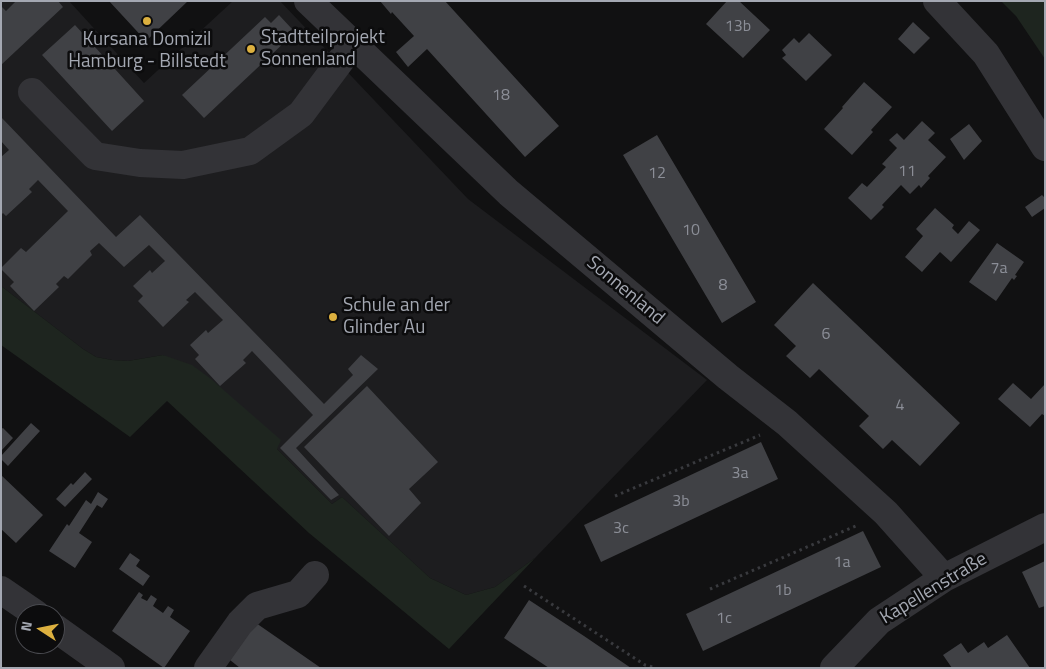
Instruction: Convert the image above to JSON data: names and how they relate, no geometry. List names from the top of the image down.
{
  "streets": {
    "street": ["Sonnenland", "Kapellenstraße"]
  },
  "crossings": [
    ["Sonnenland", "Kapellenstraße"]
  ],
  "places": ["Kursana Domizil Hamburg - Billstedt", "Stadtteilprojekt Sonnenland", "Schule an der Glinder Au"],
  "house_numbers": [
    "13b",
    "18",
    "11",
    "12",
    "10",
    "7a",
    "8",
    "6",
    "4",
    "3a",
    "3b",
    "3c",
    "1a",
    "1b",
    "1c"
  ],
  "north": "left"
}
